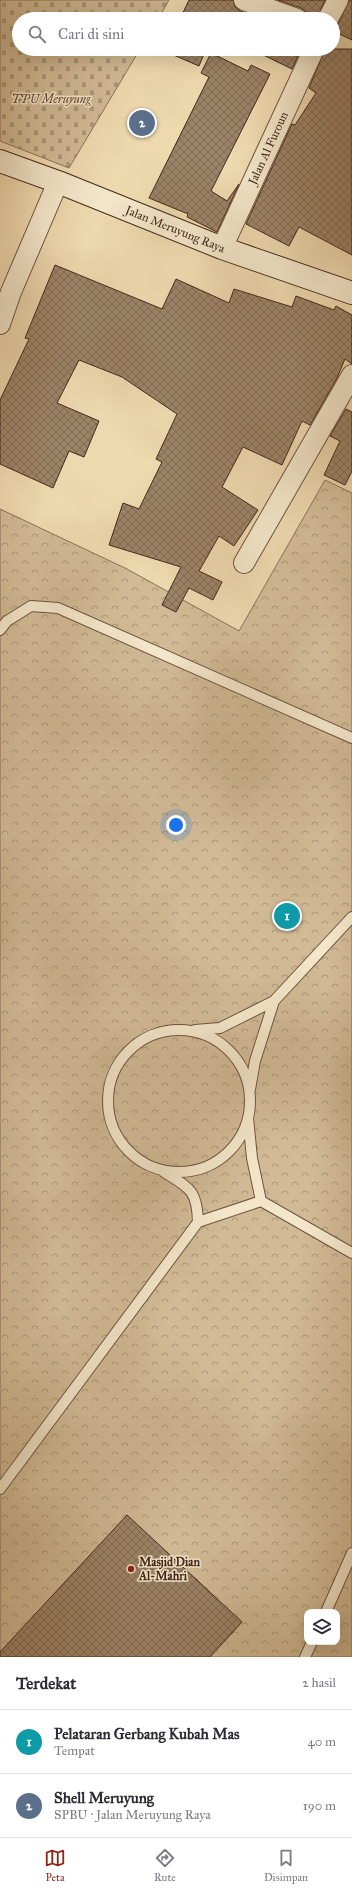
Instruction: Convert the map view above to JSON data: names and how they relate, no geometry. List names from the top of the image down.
{
  "streets": {
    "main road": ["Jalan Meruyung Raya"],
    "street": ["Jalan Al Furoun"]
  },
  "crossings": [
    ["Jalan Al Furoun", "Jalan Meruyung Raya"]
  ],
  "parks": ["TPU Meruyung"],
  "places": ["Masjid Dian Al-Mahri"],
  "page": {
    "search": "Cari di sini",
    "pins": ["2", "1"],
    "heading": ["Terdekat", "2 hasil"],
    "list": [
      {
        "mark": "1",
        "name": "Pelataran Gerbang Kubah Mas",
        "note": "Tempat",
        "value": "40 m"
      },
      {
        "mark": "2",
        "name": "Shell Meruyung",
        "note": "SPBU · Jalan Meruyung Raya",
        "value": "190 m"
      }
    ],
    "nav": ["Peta", "Rute", "Disimpan"]
  }
}
